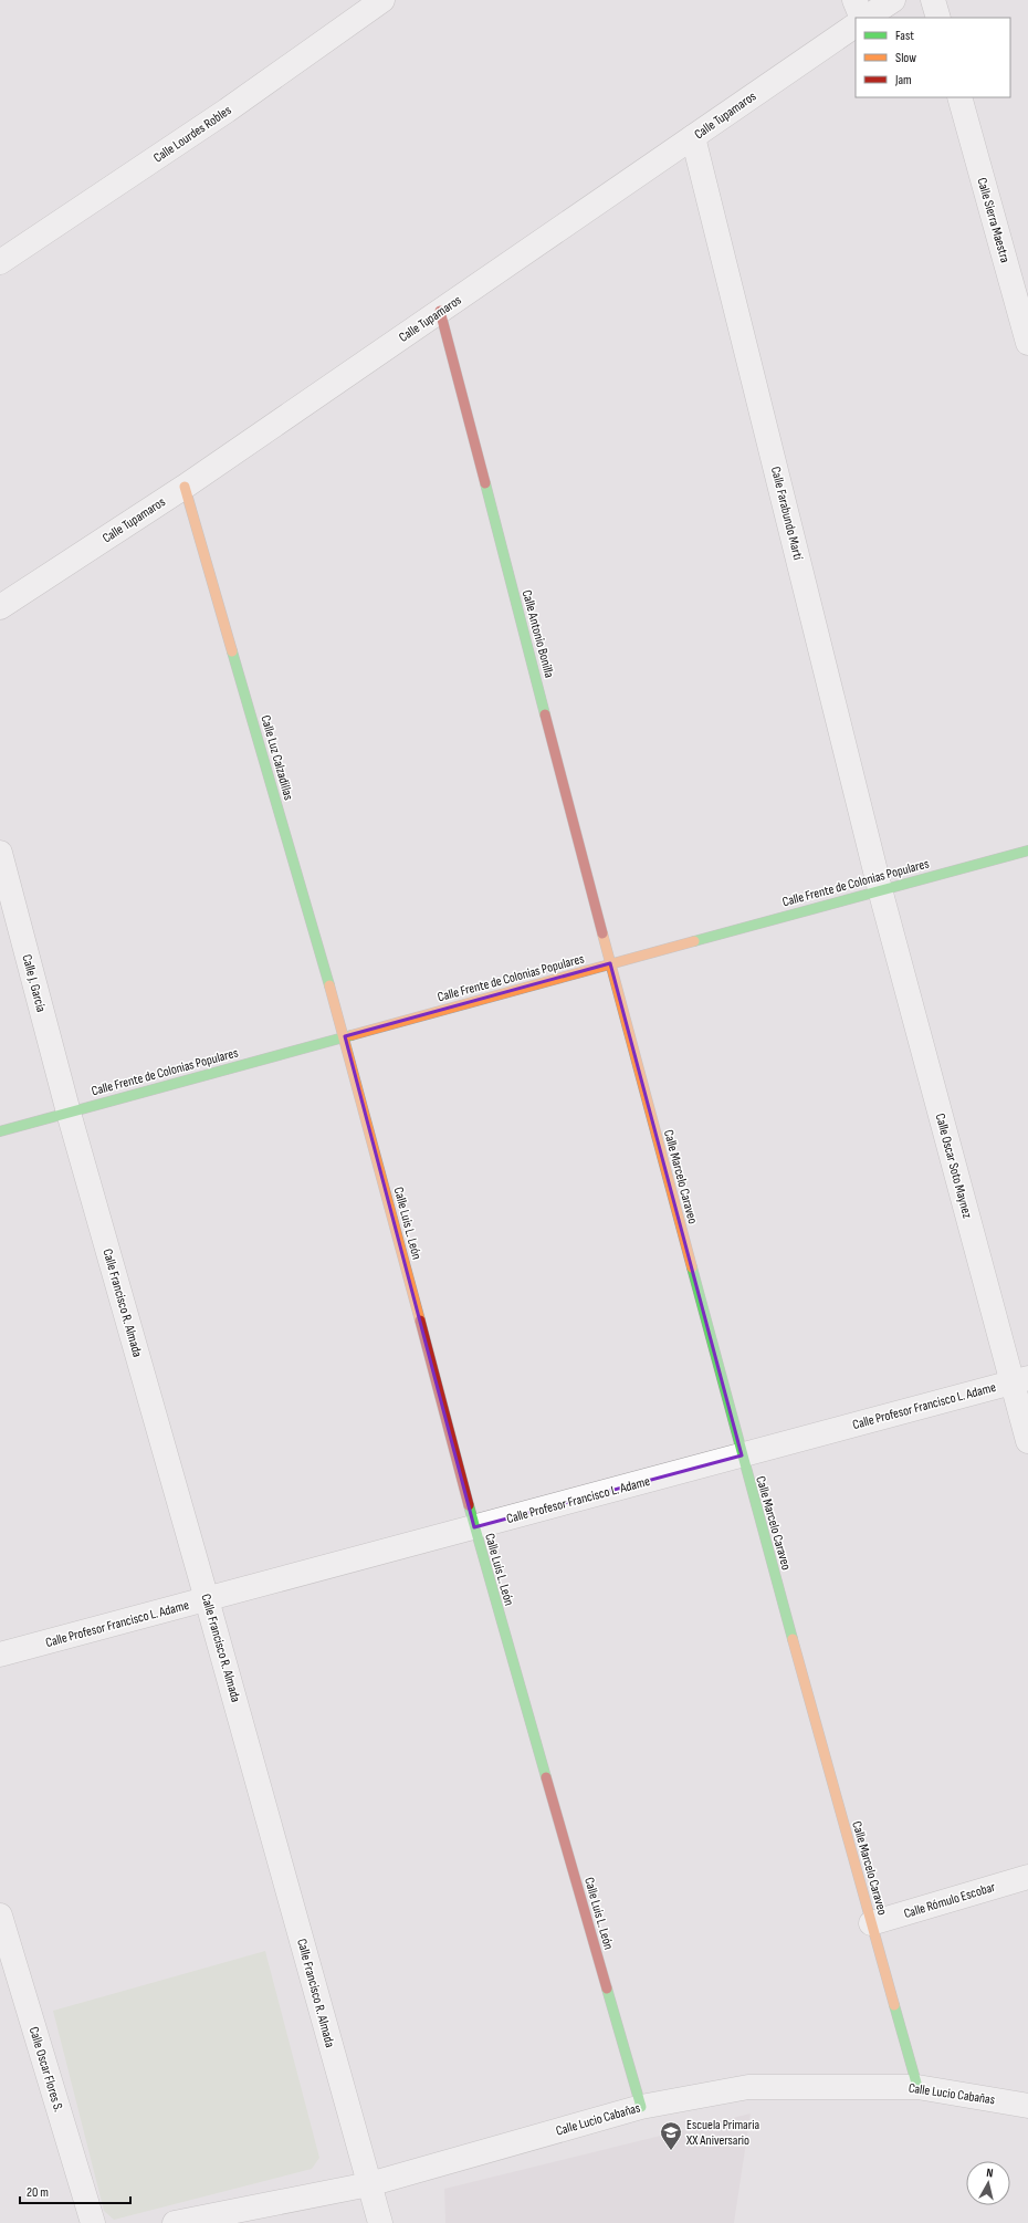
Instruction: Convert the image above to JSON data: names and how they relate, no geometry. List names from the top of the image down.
{
  "streets": {
    "street": [
      "Calle Tupamaros",
      "Calle Lourdes Robles",
      "Calle Sierra Maestra",
      "Calle Farabundo Martí",
      "Calle Antonio Bonilla",
      "Calle Luz Calzadillas",
      "Calle Frente de Colonias Populares",
      "Calle J. García",
      "Calle Oscar Soto Maynez",
      "Calle Marcelo Caraveo",
      "Calle Luis L. León",
      "Calle Francisco R. Almada",
      "Calle Profesor Francisco L. Adame",
      "Calle Rómulo Escobar",
      "Calle Oscar Flores S.",
      "Calle Lucio Cabañas"
    ]
  },
  "crossings": [
    ["Calle Tupamaros", "Calle Farabundo Martí"],
    ["Calle Tupamaros", "Calle Antonio Bonilla"],
    ["Calle Tupamaros", "Calle Luz Calzadillas"],
    ["Calle Farabundo Martí", "Calle Frente de Colonias Populares"],
    ["Calle Farabundo Martí", "Calle Oscar Soto Maynez"],
    ["Calle Antonio Bonilla", "Calle Frente de Colonias Populares"],
    ["Calle Antonio Bonilla", "Calle Marcelo Caraveo"],
    ["Calle Luz Calzadillas", "Calle Frente de Colonias Populares"],
    ["Calle Luz Calzadillas", "Calle Luis L. León"],
    ["Calle Frente de Colonias Populares", "Calle J. García"],
    ["Calle Frente de Colonias Populares", "Calle Oscar Soto Maynez"],
    ["Calle Frente de Colonias Populares", "Calle Marcelo Caraveo"],
    ["Calle Frente de Colonias Populares", "Calle Luis L. León"],
    ["Calle Frente de Colonias Populares", "Calle Francisco R. Almada"],
    ["Calle J. García", "Calle Francisco R. Almada"],
    ["Calle Oscar Soto Maynez", "Calle Profesor Francisco L. Adame"],
    ["Calle Marcelo Caraveo", "Calle Profesor Francisco L. Adame"],
    ["Calle Marcelo Caraveo", "Calle Rómulo Escobar"],
    ["Calle Marcelo Caraveo", "Calle Lucio Cabañas"],
    ["Calle Luis L. León", "Calle Profesor Francisco L. Adame"],
    ["Calle Luis L. León", "Calle Lucio Cabañas"],
    ["Calle Francisco R. Almada", "Calle Profesor Francisco L. Adame"],
    ["Calle Francisco R. Almada", "Calle Lucio Cabañas"]
  ],
  "places": {
    "school or university": ["Escuela Primaria XX Aniversario"]
  },
  "legend": ["Fast", "Slow", "Jam"],
  "scale_bar": "20 m",
  "north": "top"
}
